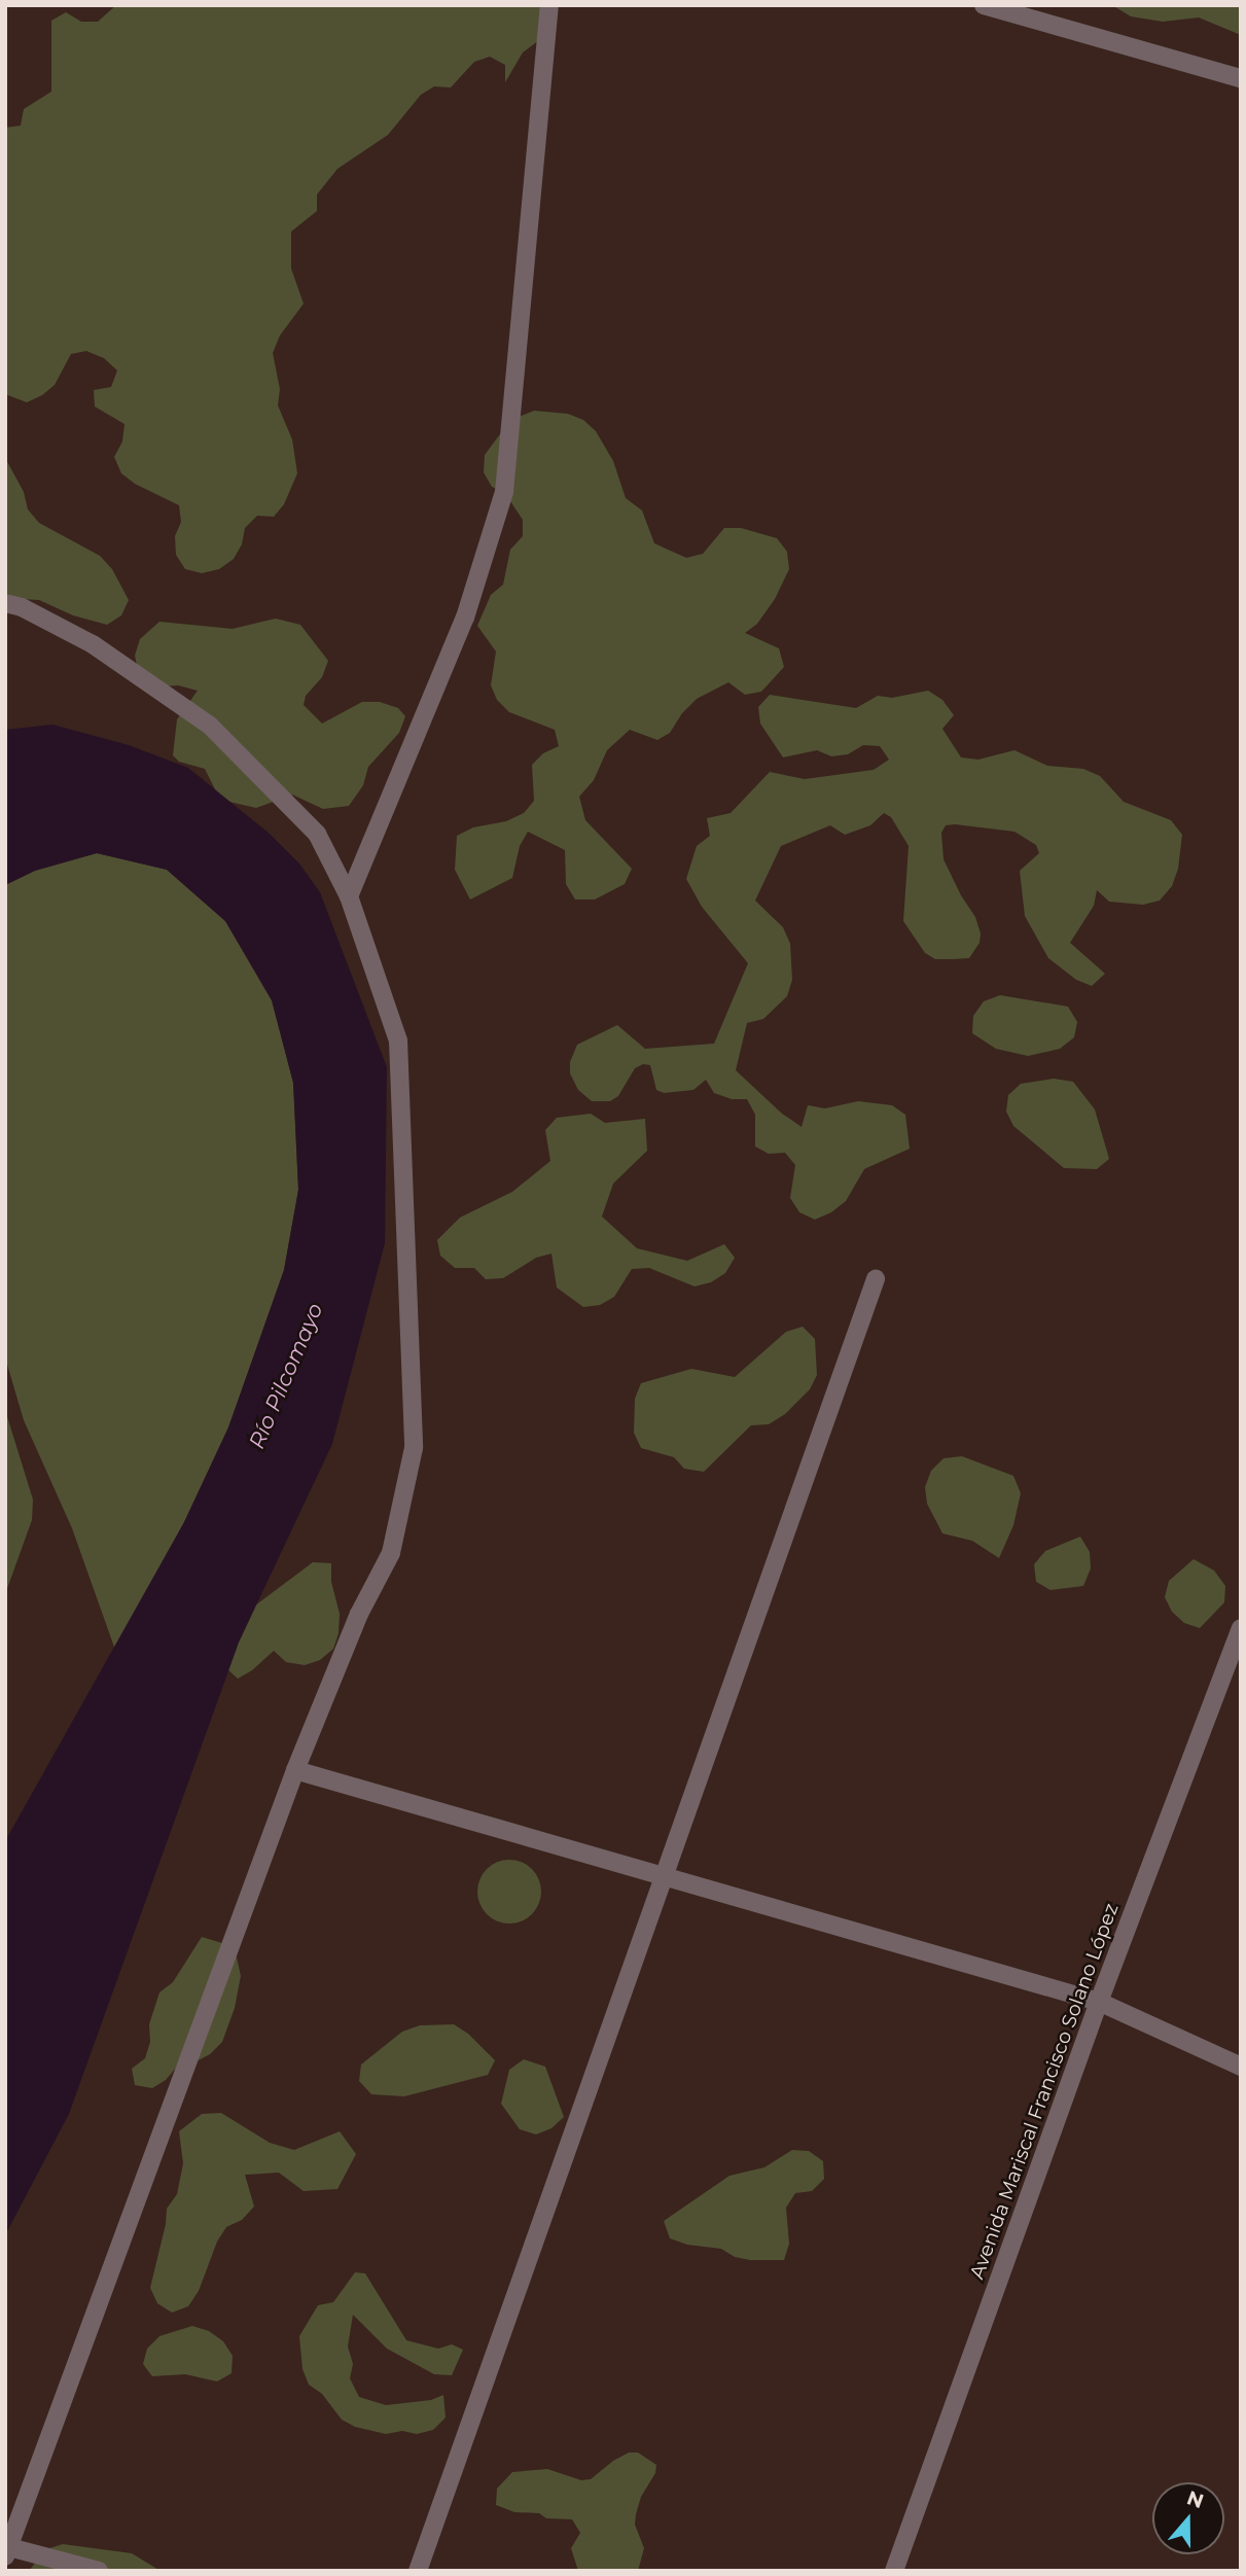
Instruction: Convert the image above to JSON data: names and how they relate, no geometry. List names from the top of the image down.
{
  "streets": {
    "street": ["Avenida Mariscal Francisco Solano López"]
  },
  "water": ["Río Pilcomayo"],
  "north": "top"
}
